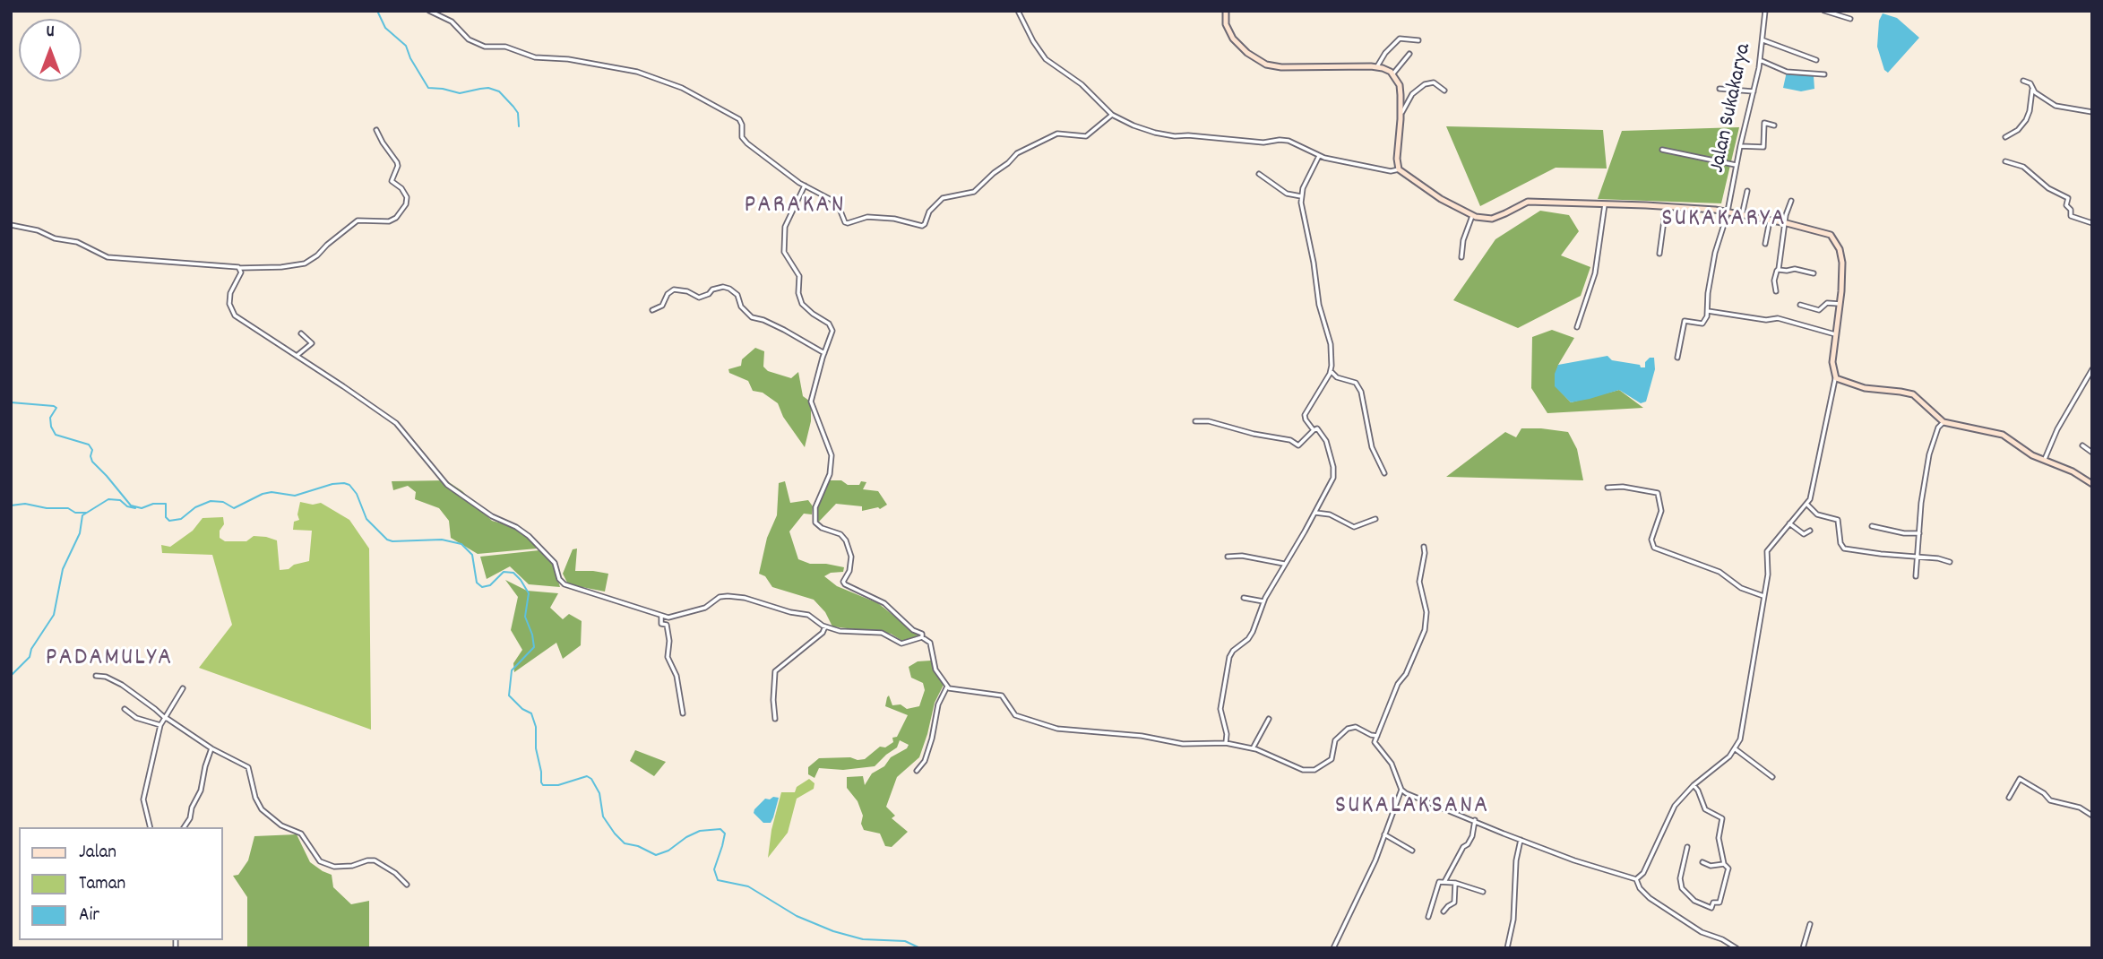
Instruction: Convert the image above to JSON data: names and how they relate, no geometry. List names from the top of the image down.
{
  "streets": {
    "street": ["Jalan Sukakarya"]
  },
  "districts": [
    "PARAKAN",
    "SUKAKARYA",
    "PADAMULYA",
    "SUKALAKSANA"
  ],
  "legend": ["Jalan", "Taman", "Air"],
  "north": "top"
}
